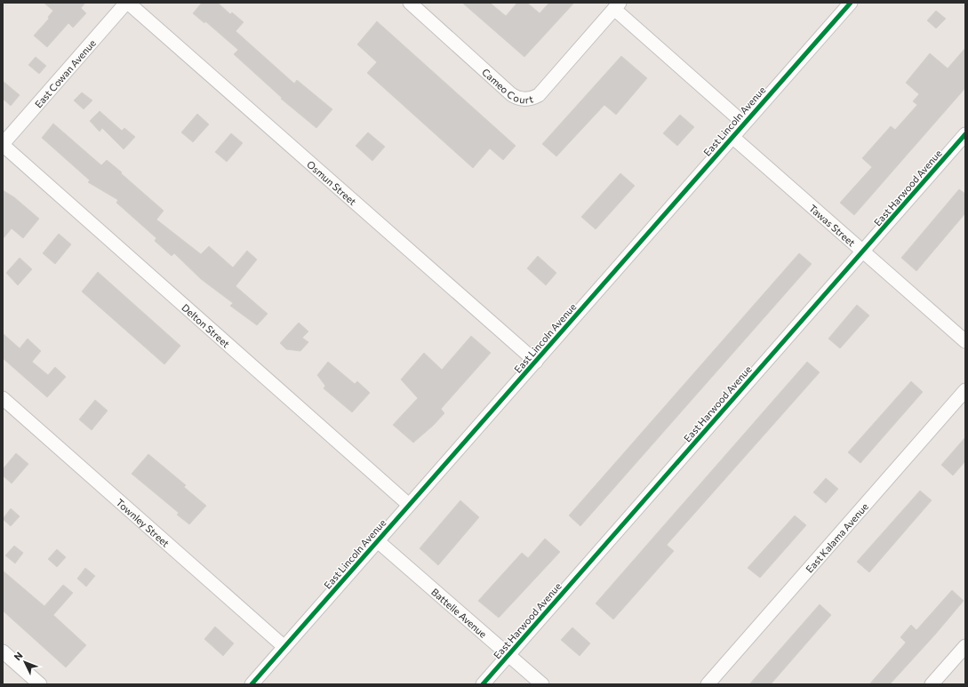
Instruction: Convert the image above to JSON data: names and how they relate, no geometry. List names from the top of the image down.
{
  "streets": {
    "street": [
      "East Cowan Avenue",
      "Cameo Court",
      "East Lincoln Avenue",
      "Osmun Street",
      "East Harwood Avenue",
      "Tawas Street",
      "Delton Street",
      "Townley Street",
      "East Kalama Avenue",
      "Battelle Avenue"
    ]
  },
  "crossings": [
    ["East Cowan Avenue", "Osmun Street"],
    ["East Cowan Avenue", "Delton Street"],
    ["East Lincoln Avenue", "Osmun Street"],
    ["East Lincoln Avenue", "Tawas Street"],
    ["East Lincoln Avenue", "Delton Street"],
    ["East Lincoln Avenue", "Townley Street"],
    ["East Lincoln Avenue", "Battelle Avenue"],
    ["East Harwood Avenue", "Tawas Street"],
    ["East Harwood Avenue", "Battelle Avenue"]
  ],
  "north": "top left"
}
